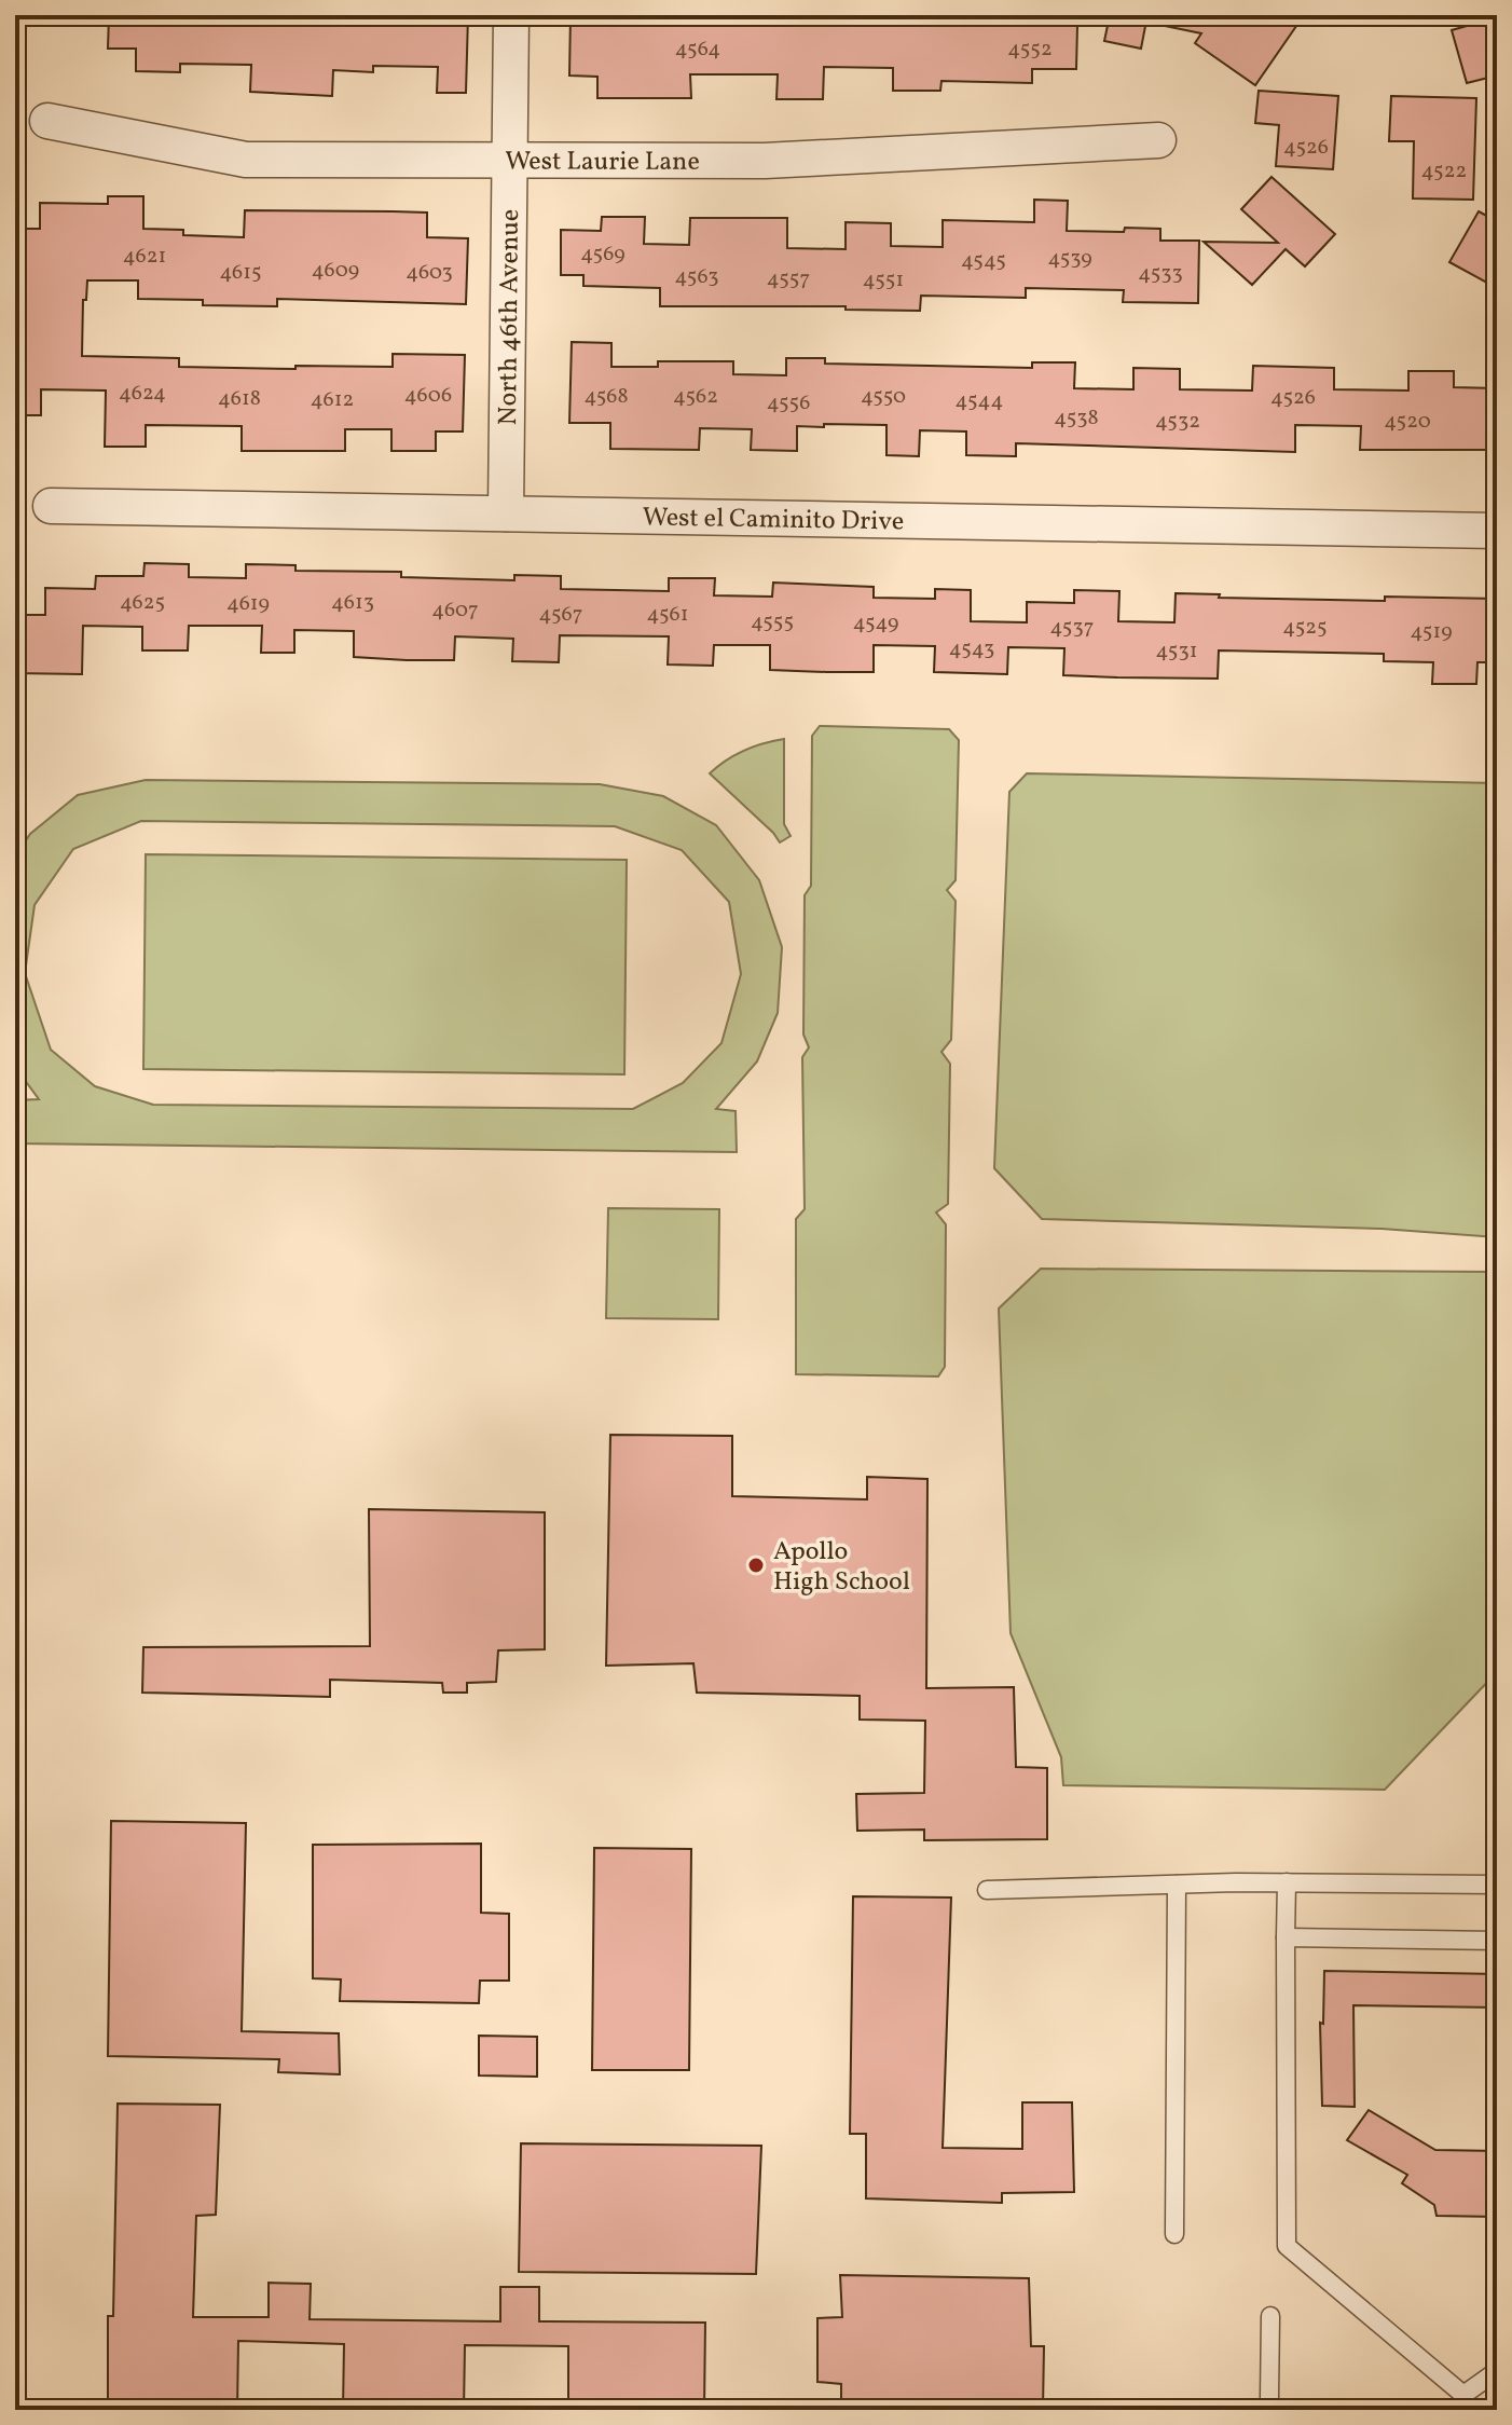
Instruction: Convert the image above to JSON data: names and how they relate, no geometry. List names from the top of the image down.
{
  "streets": {
    "street": ["West Laurie Lane", "North 46th Avenue", "West el Caminito Drive"]
  },
  "crossings": [
    ["West Laurie Lane", "North 46th Avenue"],
    ["North 46th Avenue", "West el Caminito Drive"]
  ],
  "places": ["Apollo High School"],
  "house_numbers": [
    "4564",
    "4552",
    "4526",
    "4522",
    "4569",
    "4621",
    "4539",
    "4545",
    "4609",
    "4615",
    "4603",
    "4533",
    "4563",
    "4557",
    "4551",
    "4624",
    "4606",
    "4568",
    "4562",
    "4550",
    "4526",
    "4618",
    "4612",
    "4544",
    "4556",
    "4538",
    "4532",
    "4520",
    "4625",
    "4613",
    "4619",
    "4607",
    "4567",
    "4561",
    "4555",
    "4549",
    "4537",
    "4525",
    "4519",
    "4543",
    "4531"
  ]
}
